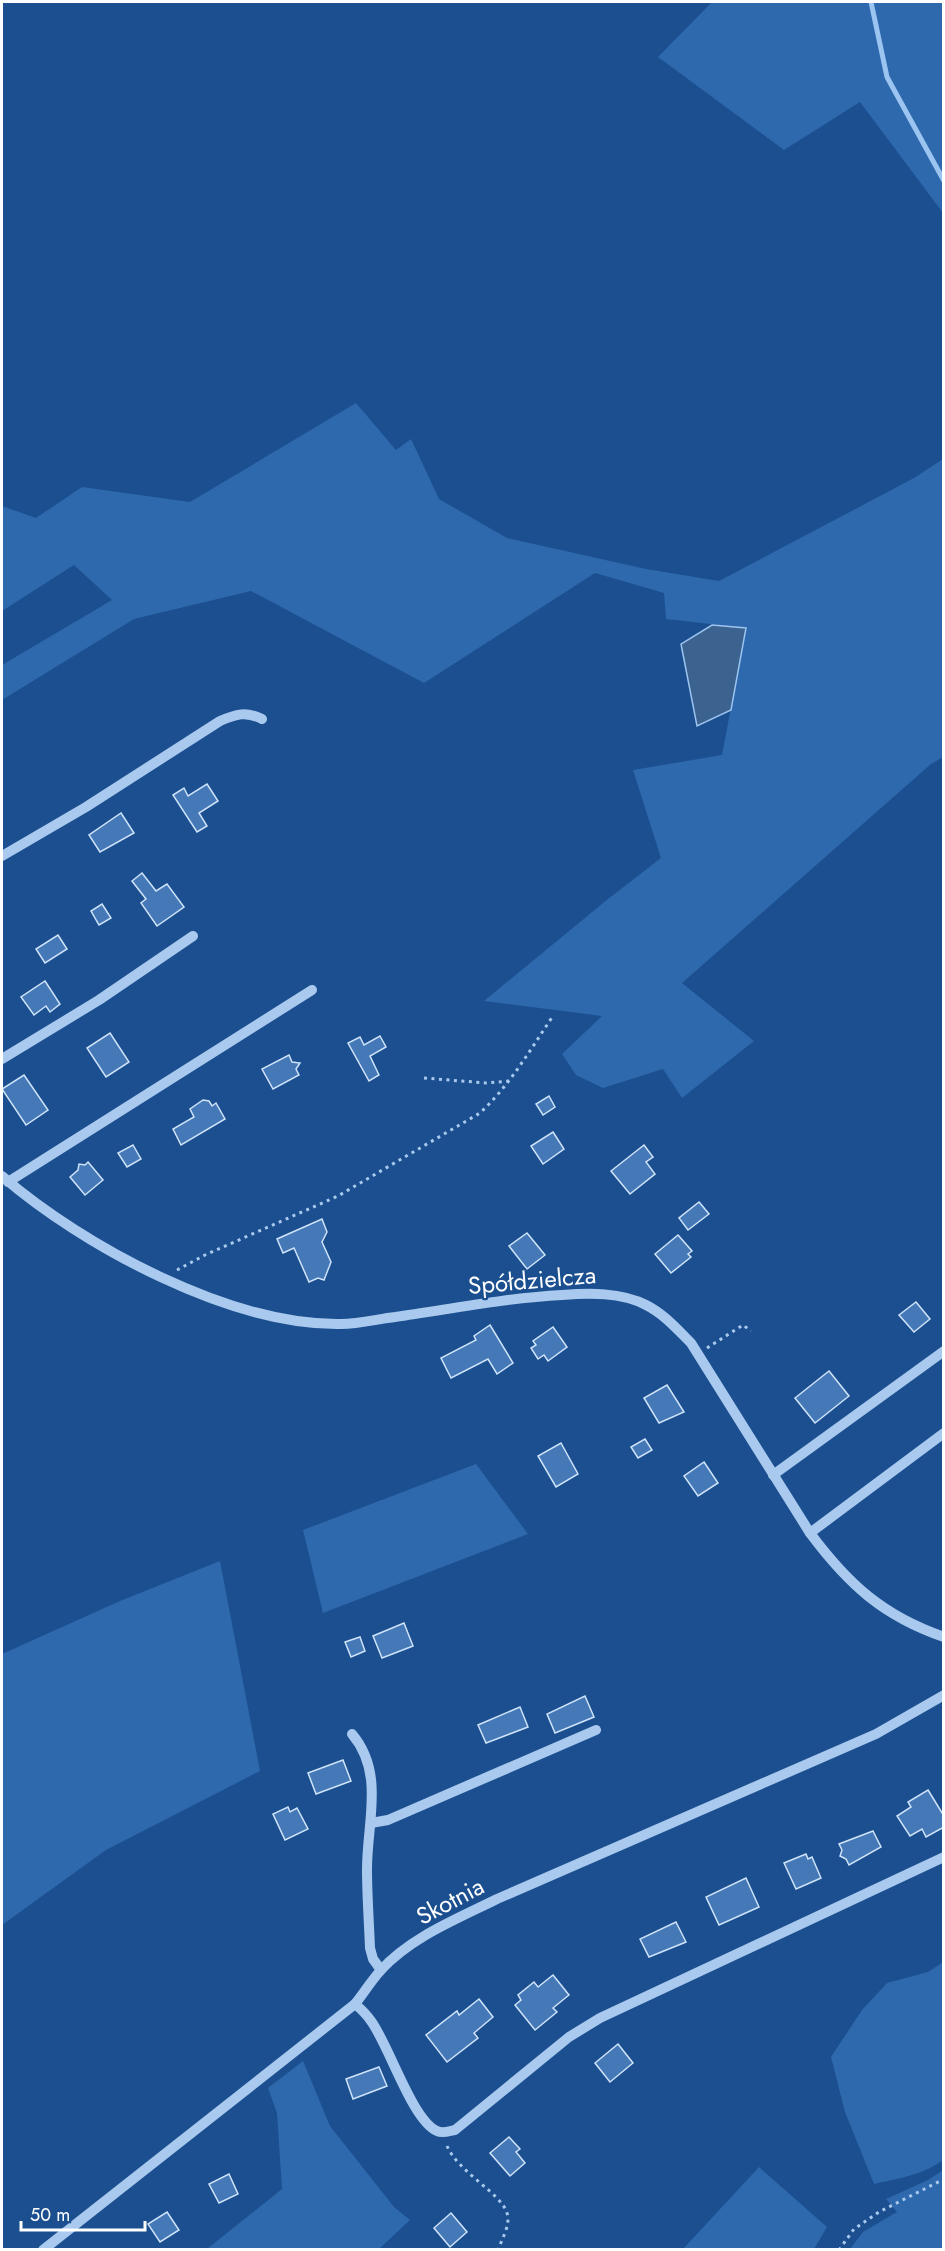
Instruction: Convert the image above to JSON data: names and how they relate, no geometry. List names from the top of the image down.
{
  "streets": {
    "street": ["Spółdzielcza", "Skotnia"]
  },
  "scale_bar": "50 m"
}
